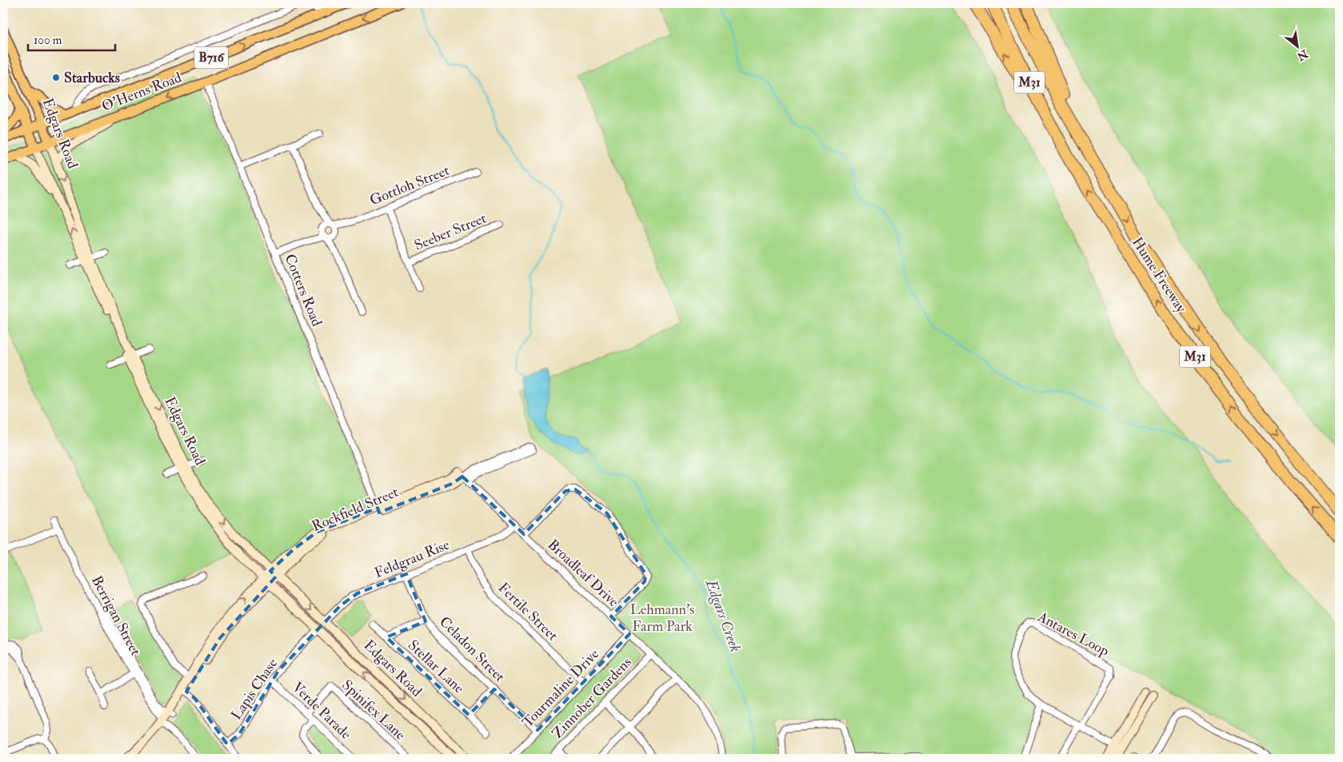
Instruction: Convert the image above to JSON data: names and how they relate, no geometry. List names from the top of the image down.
{
  "streets": {
    "highway": ["M31", "Hume Freeway"],
    "main road": [
      "B716",
      "O'Herns Road",
      "Edgars Road",
      "Rockfield Street"
    ],
    "street": [
      "Gottloh Street",
      "Seeber Street",
      "Cotters Road",
      "Feldgrau Rise",
      "Broadleaf Drive",
      "Fertile Street",
      "Berrigan Street",
      "Antares Loop",
      "Celadon Street",
      "Stellar Lane",
      "Tourmaline Drive",
      "Lapis Chase",
      "Zinnober Gardens",
      "Spinifex Lane",
      "Verde Parade"
    ]
  },
  "crossings": [
    ["O'Herns Road", "Edgars Road"],
    ["O'Herns Road", "Cotters Road"],
    ["Edgars Road", "Rockfield Street"],
    ["Edgars Road", "Feldgrau Rise"],
    ["Edgars Road", "Lapis Chase"],
    ["Cotters Road", "Rockfield Street"],
    ["Rockfield Street", "Broadleaf Drive"],
    ["Rockfield Street", "Berrigan Street"],
    ["Feldgrau Rise", "Broadleaf Drive"],
    ["Feldgrau Rise", "Fertile Street"],
    ["Feldgrau Rise", "Celadon Street"],
    ["Broadleaf Drive", "Tourmaline Drive"],
    ["Broadleaf Drive", "Zinnober Gardens"],
    ["Fertile Street", "Tourmaline Drive"],
    ["Celadon Street", "Stellar Lane"],
    ["Celadon Street", "Tourmaline Drive"],
    ["Lapis Chase", "Verde Parade"],
    ["Spinifex Lane", "Verde Parade"]
  ],
  "water": ["Edgars Creek"],
  "parks": ["Lehmann’s Farm Park"],
  "places": ["Starbucks"],
  "scale_bar": "100 m",
  "north": "bottom right"
}
